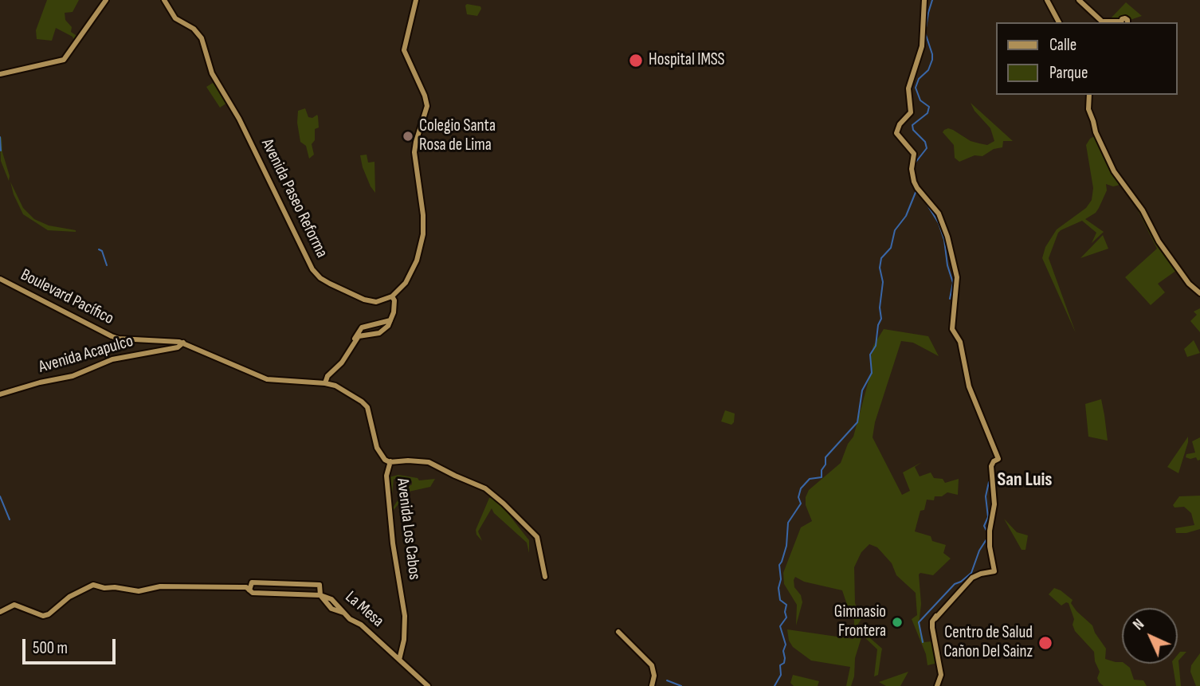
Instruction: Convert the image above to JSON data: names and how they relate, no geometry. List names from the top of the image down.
{
  "streets": {
    "main road": [
      "Avenida Paseo Reforma",
      "Boulevard Pacífico",
      "Avenida Acapulco",
      "Avenida Los Cabos",
      "La Mesa"
    ]
  },
  "crossings": [
    ["Boulevard Pacífico", "Avenida Acapulco"],
    ["Boulevard Pacífico", "Avenida Los Cabos"],
    ["Avenida Los Cabos", "La Mesa"]
  ],
  "districts": ["San Luis"],
  "places": [
    "Hospital IMSS",
    "Colegio Santa Rosa de Lima",
    "Gimnasio Frontera",
    "Centro de Salud Cañon Del Sainz"
  ],
  "legend": ["Calle", "Parque"],
  "scale_bar": "500 m",
  "north": "top left"
}
